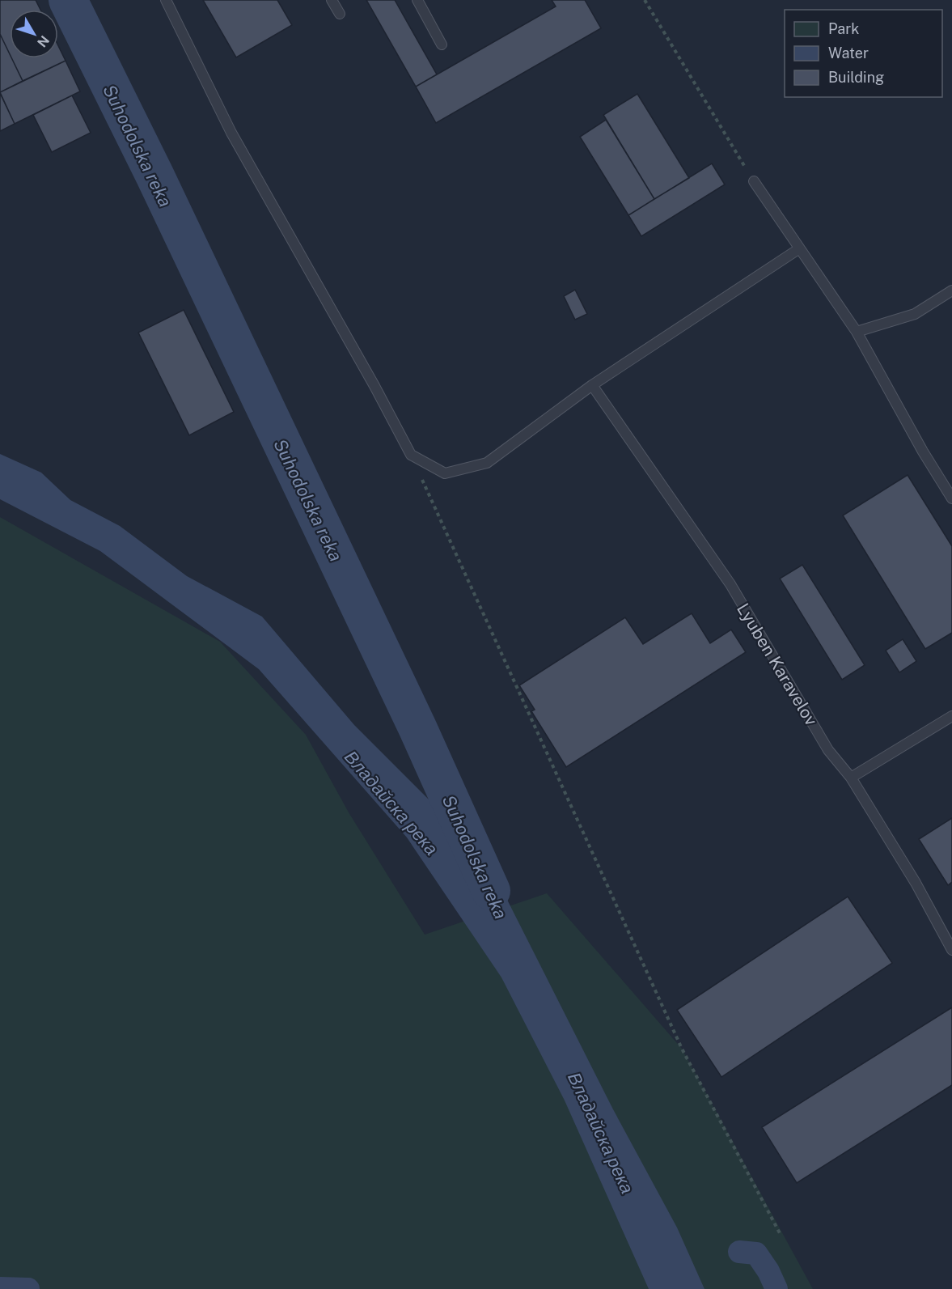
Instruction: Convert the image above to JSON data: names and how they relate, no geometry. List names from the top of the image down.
{
  "streets": {
    "lane": ["Lyuben Karavelov"]
  },
  "water": ["Suhodolska reka", "Владайска река"],
  "legend": ["Park", "Water", "Building"],
  "north": "bottom right"
}
